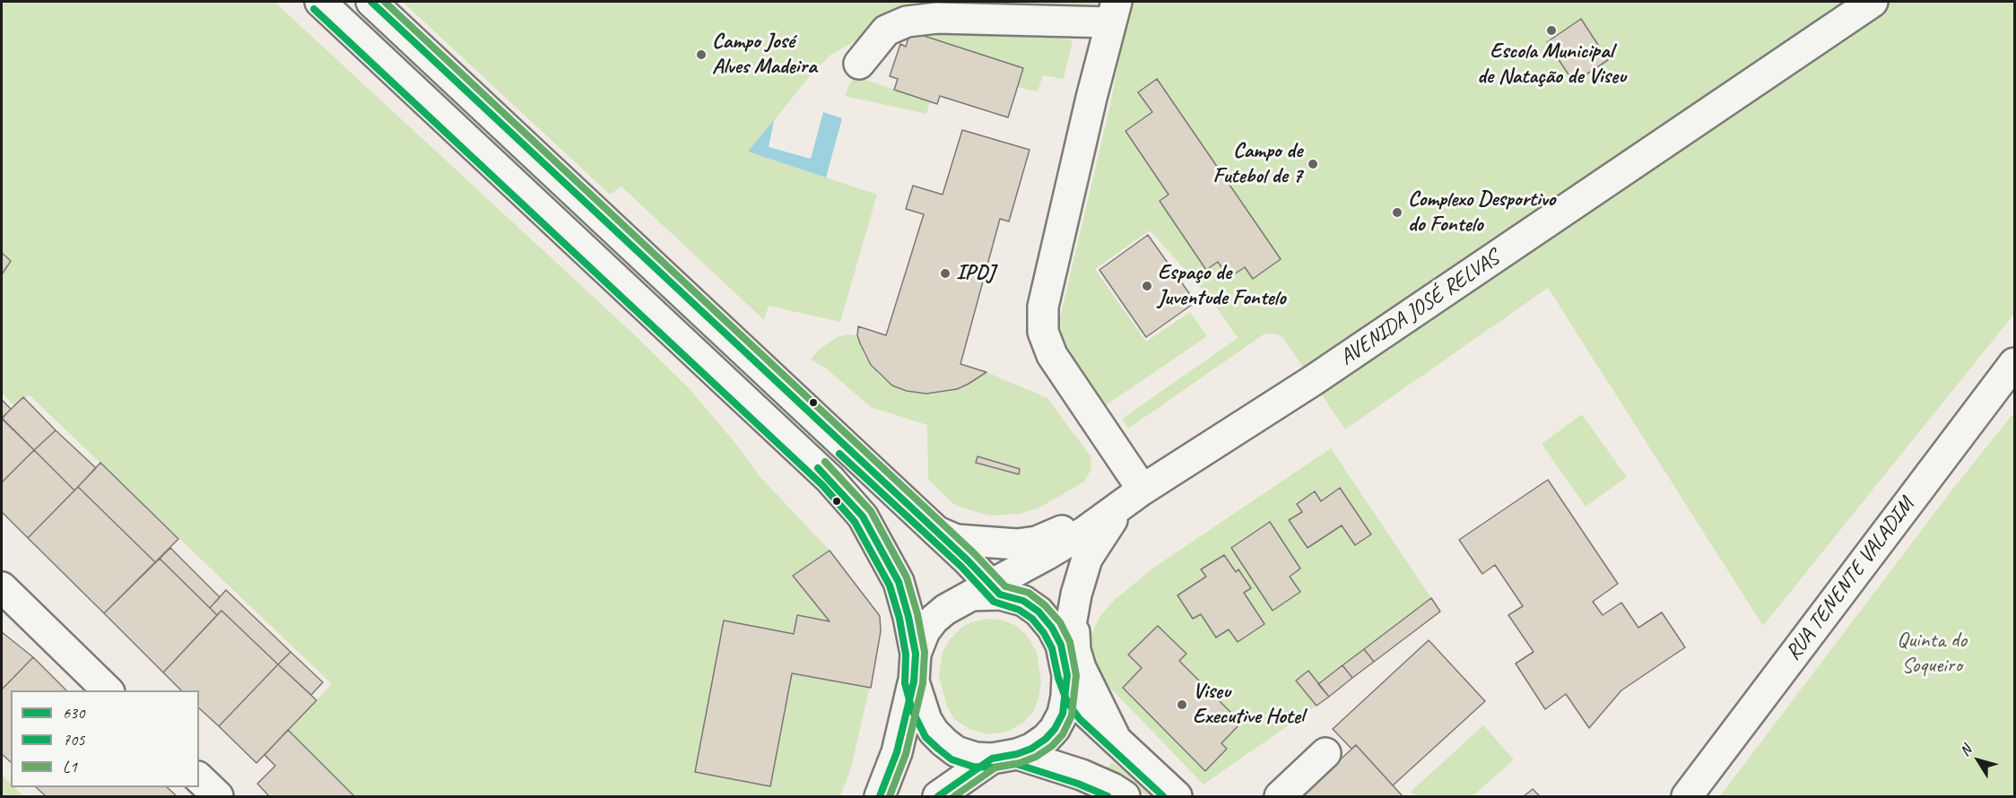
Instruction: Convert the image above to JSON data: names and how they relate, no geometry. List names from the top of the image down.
{
  "streets": {
    "street": ["AVENIDA JOSÉ RELVAS", "RUA TENENTE VALADIM"]
  },
  "parks": ["Quinta do Soqueiro"],
  "places": [
    "Escola Municipal de Natação de Viseu",
    "Campo José Alves Madeira",
    "Campo de Futebol de 7",
    "Complexo Desportivo do Fontelo",
    "IPDJ",
    "Espaço de Juventude Fontelo",
    "Viseu Executive Hotel"
  ],
  "lines": ["transit line 630", "transit line L1", "transit line 705"],
  "legend": ["630", "705", "L1"],
  "north": "top left"
}
